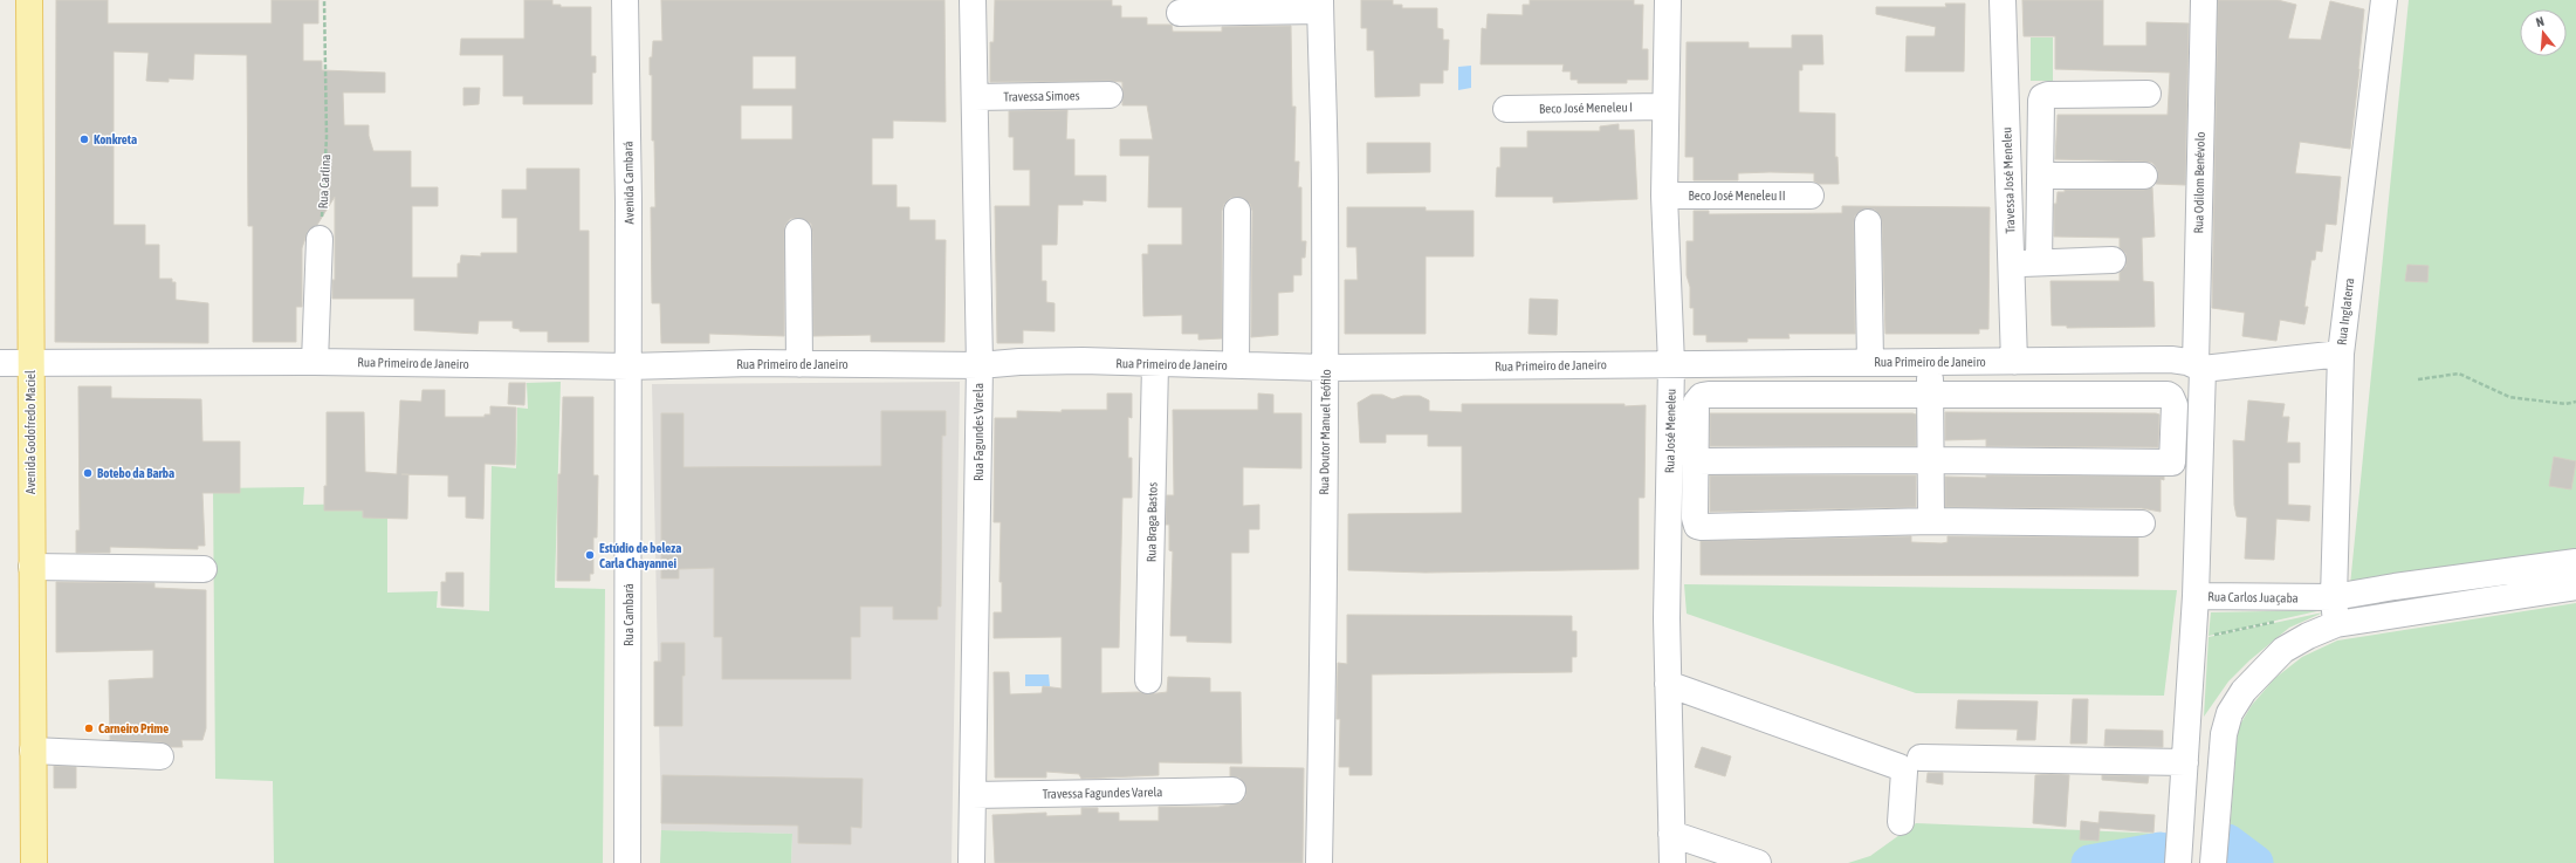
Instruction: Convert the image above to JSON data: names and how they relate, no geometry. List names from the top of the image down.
{
  "streets": {
    "main road": ["Avenida Godofredo Maciel"],
    "street": [
      "Travessa Simoes",
      "Beco José Meneleu I",
      "Travessa José Meneleu",
      "Avenida Cambará",
      "Rua Odilom Benévolo",
      "Beco José Meneleu II",
      "Rua Inglaterra",
      "Rua Primeiro de Janeiro",
      "Rua José Meneleu",
      "Rua Fagundes Varela",
      "Rua Doutor Manuel Teófilo",
      "Rua Braga Bastos",
      "Rua Carlos Juaçaba",
      "Rua Cambará",
      "Travessa Fagundes Varela"
    ],
    "path": ["Rua Carlina"]
  },
  "crossings": [
    ["Travessa Simoes", "Rua Fagundes Varela"],
    ["Beco José Meneleu I", "Rua José Meneleu"],
    ["Travessa José Meneleu", "Rua Primeiro de Janeiro"],
    ["Avenida Cambará", "Rua Primeiro de Janeiro"],
    ["Avenida Cambará", "Rua Cambará"],
    ["Rua Odilom Benévolo", "Rua Primeiro de Janeiro"],
    ["Rua Odilom Benévolo", "Rua Carlos Juaçaba"],
    ["Beco José Meneleu II", "Rua José Meneleu"],
    ["Rua Inglaterra", "Rua Primeiro de Janeiro"],
    ["Rua Inglaterra", "Rua Carlos Juaçaba"],
    ["Rua Primeiro de Janeiro", "Rua José Meneleu"],
    ["Rua Primeiro de Janeiro", "Avenida Godofredo Maciel"],
    ["Rua Primeiro de Janeiro", "Rua Fagundes Varela"],
    ["Rua Primeiro de Janeiro", "Rua Doutor Manuel Teófilo"],
    ["Rua Primeiro de Janeiro", "Rua Braga Bastos"],
    ["Rua Primeiro de Janeiro", "Rua Cambará"],
    ["Rua Fagundes Varela", "Travessa Fagundes Varela"]
  ],
  "places": [
    "Konkreta",
    "Botebo da Barba",
    "Estúdio de beleza Carla Chayannei",
    "Carneiro Prime"
  ],
  "north": "top"
}
